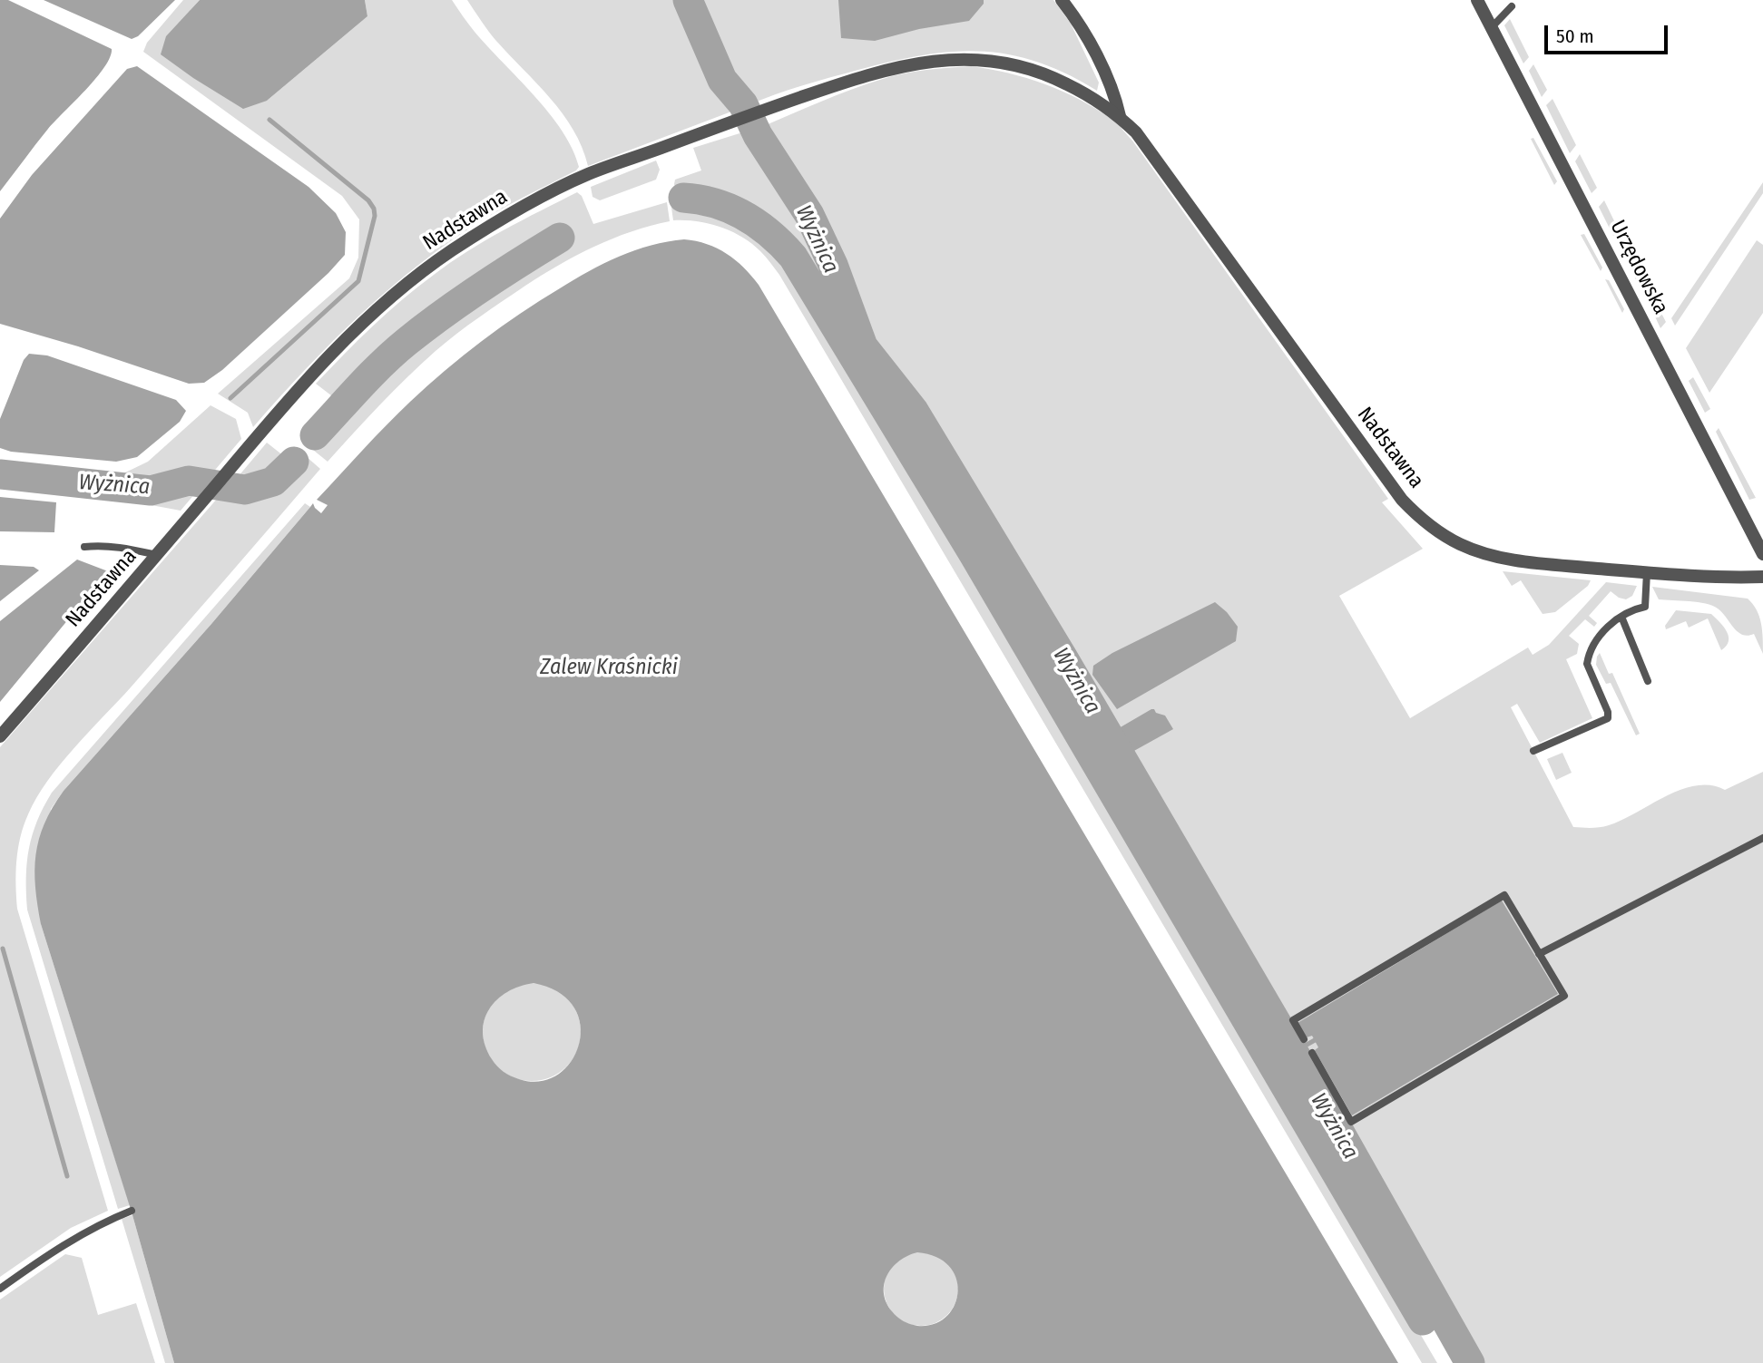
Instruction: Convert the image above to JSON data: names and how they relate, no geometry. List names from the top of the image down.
{
  "streets": {
    "street": ["Nadstawna", "Urzędowska"]
  },
  "water": ["Wyżnica", "Zalew Kraśnicki"],
  "scale_bar": "50 m"
}
